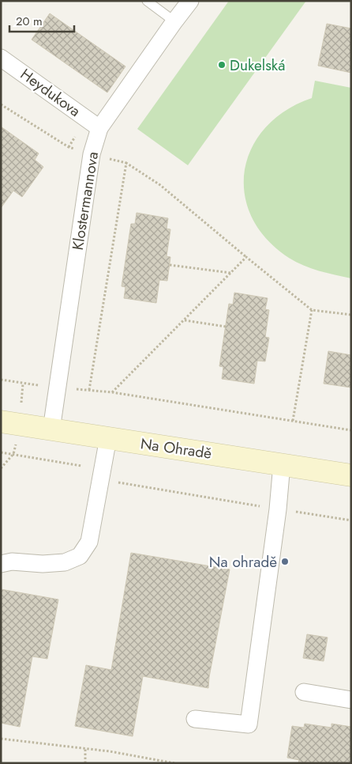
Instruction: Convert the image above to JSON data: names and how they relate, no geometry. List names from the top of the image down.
{
  "streets": {
    "street": ["Heydukova", "Klostermannova", "Na Ohradě"]
  },
  "crossings": [
    ["Heydukova", "Klostermannova"],
    ["Klostermannova", "Na Ohradě"]
  ],
  "places": ["Dukelská", "Na ohradě"],
  "scale_bar": "20 m"
}
